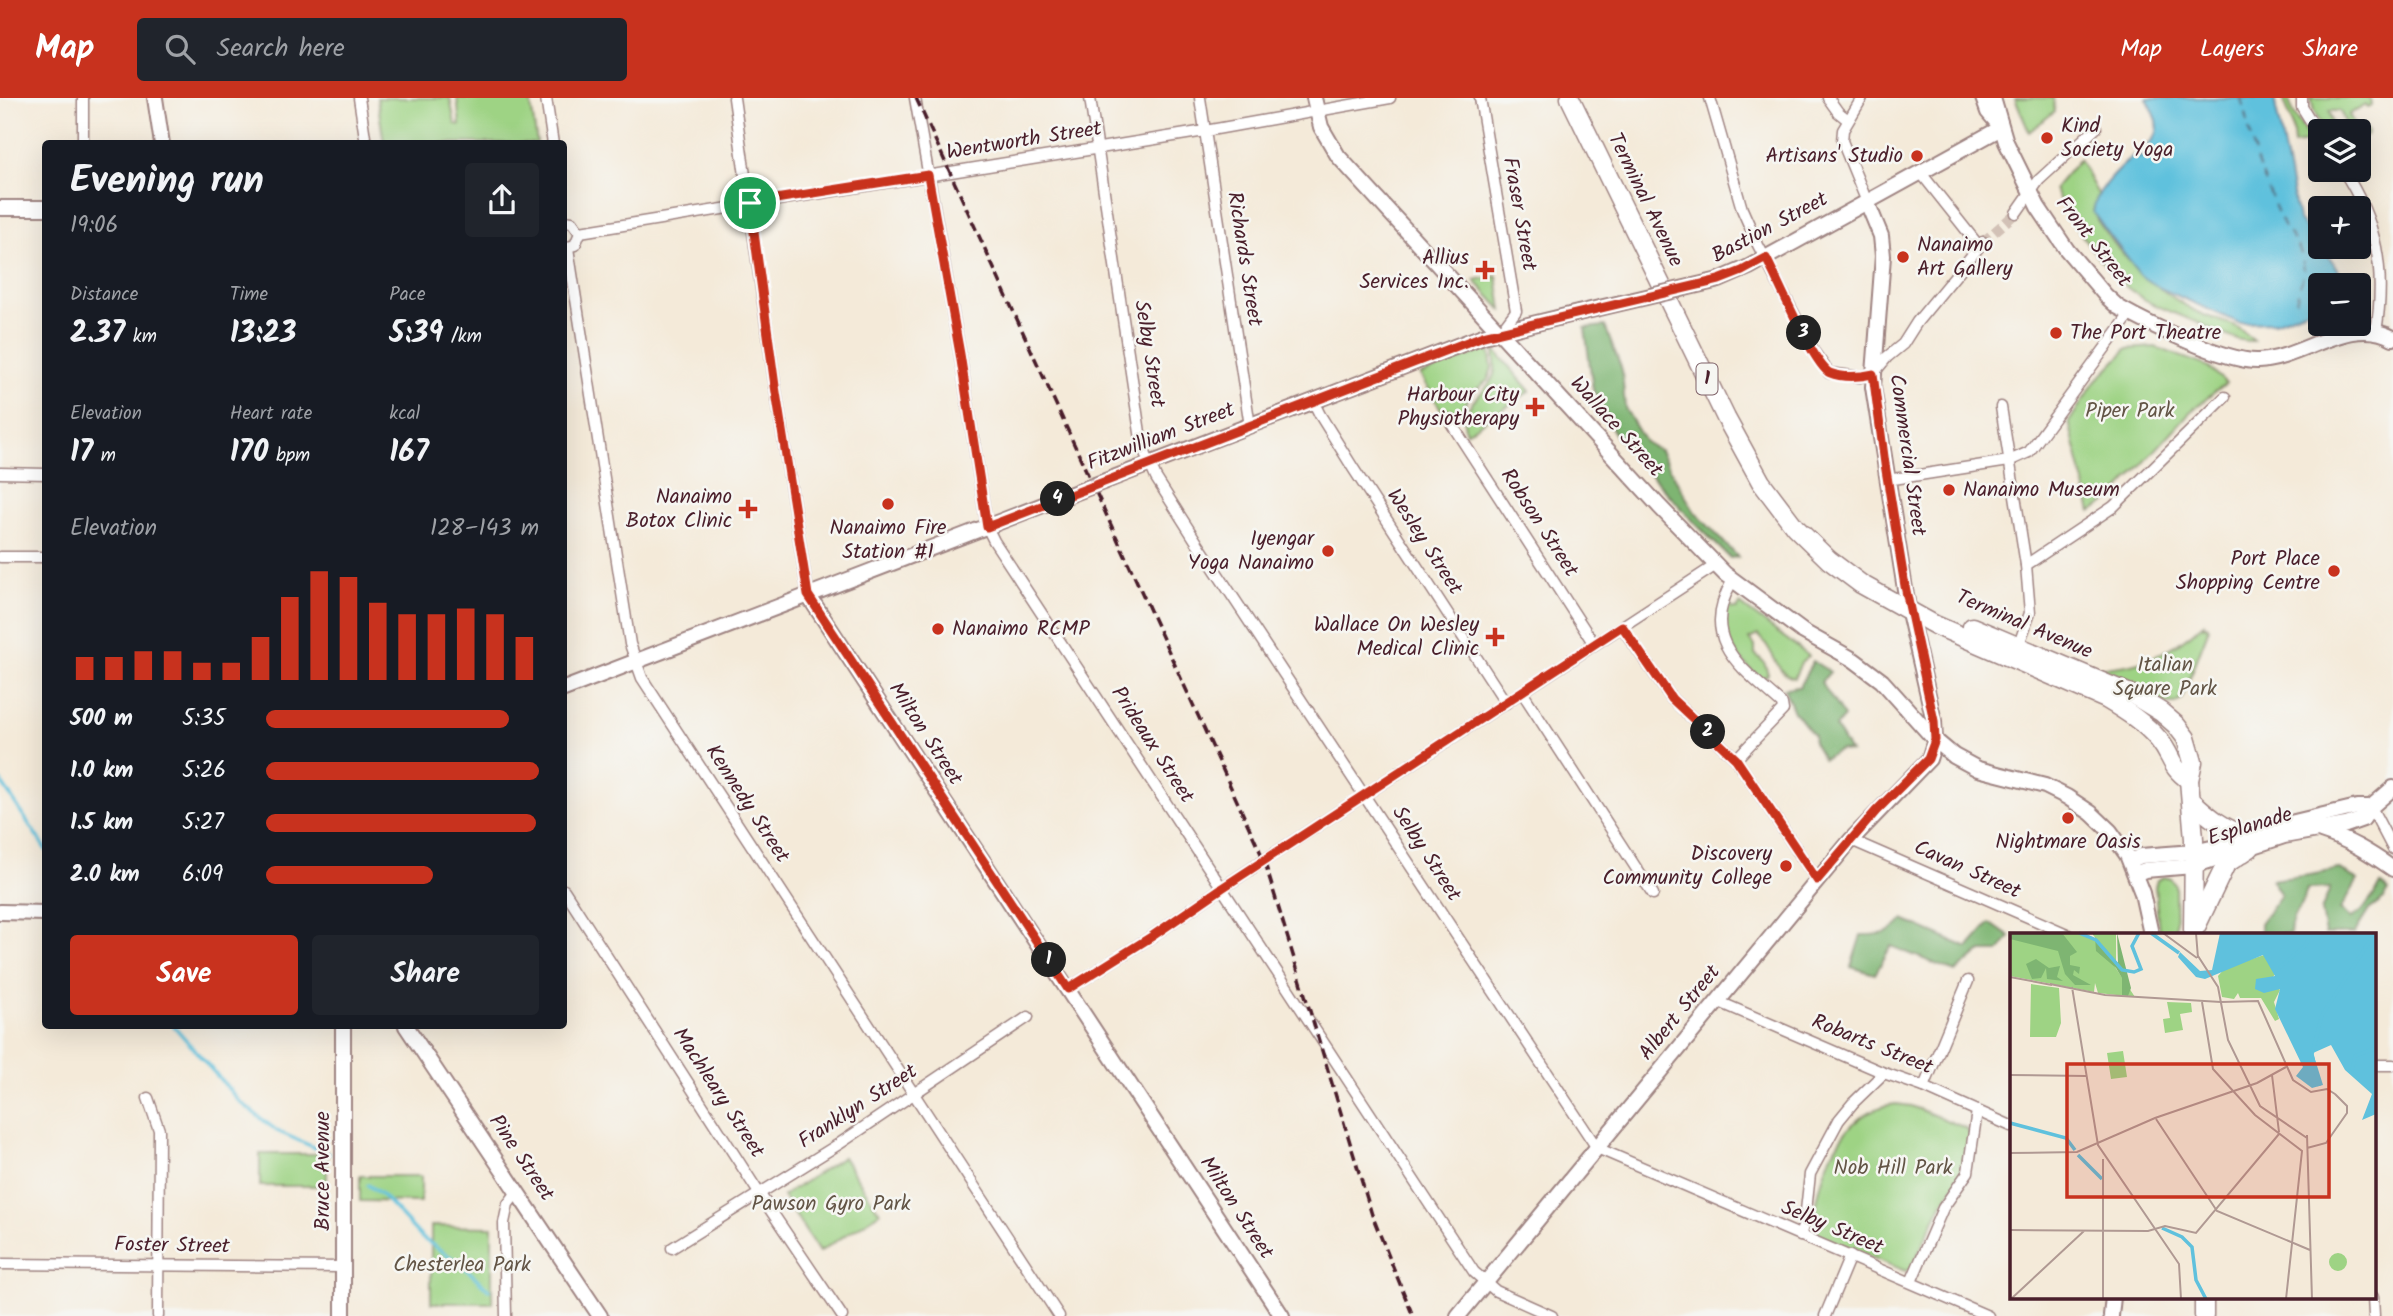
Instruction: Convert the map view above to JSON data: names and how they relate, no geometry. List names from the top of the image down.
{
  "streets": {
    "highway": ["Terminal Avenue", "1"],
    "street": [
      "Wentworth Street",
      "Fraser Street",
      "Bastion Street",
      "Front Street",
      "Richards Street",
      "Selby Street",
      "Wallace Street",
      "Fitzwilliam Street",
      "Commercial Street",
      "Robson Street",
      "Wesley Street",
      "Milton Street",
      "Prideaux Street",
      "Kennedy Street",
      "Esplanade",
      "Cavan Street",
      "Albert Street",
      "Robarts Street",
      "Machleary Street",
      "Franklyn Street",
      "Pine Street",
      "Bruce Avenue",
      "Foster Street"
    ]
  },
  "crossings": [
    ["Wentworth Street", "Richards Street"],
    ["Wentworth Street", "Selby Street"],
    ["Wentworth Street", "Wallace Street"],
    ["Wentworth Street", "Milton Street"],
    ["Wentworth Street", "Prideaux Street"],
    ["Terminal Avenue", "1"],
    ["Terminal Avenue", "Commercial Street"],
    ["Terminal Avenue", "Esplanade"],
    ["Fraser Street", "Bastion Street"],
    ["Fraser Street", "Wallace Street"],
    ["Fraser Street", "Fitzwilliam Street"],
    ["Bastion Street", "Front Street"],
    ["Bastion Street", "Wallace Street"],
    ["Bastion Street", "Fitzwilliam Street"],
    ["Bastion Street", "Commercial Street"],
    ["Richards Street", "Fitzwilliam Street"],
    ["Selby Street", "Fitzwilliam Street"],
    ["Selby Street", "Albert Street"],
    ["1", "Esplanade"],
    ["Wallace Street", "Fitzwilliam Street"],
    ["Wallace Street", "Commercial Street"],
    ["Wallace Street", "Esplanade"],
    ["Wallace Street", "Albert Street"],
    ["Fitzwilliam Street", "Wesley Street"],
    ["Fitzwilliam Street", "Milton Street"],
    ["Fitzwilliam Street", "Prideaux Street"],
    ["Fitzwilliam Street", "Kennedy Street"],
    ["Commercial Street", "Albert Street"],
    ["Prideaux Street", "Albert Street"],
    ["Kennedy Street", "Franklyn Street"],
    ["Cavan Street", "Albert Street"],
    ["Albert Street", "Robarts Street"],
    ["Machleary Street", "Franklyn Street"],
    ["Bruce Avenue", "Foster Street"]
  ],
  "parks": [
    "Piper Park",
    "Italian Square Park",
    "Nob Hill Park",
    "Pawson Gyro Park",
    "Chesterlea Park"
  ],
  "places": {
    "other": [
      "Kind Society Yoga",
      "Artisans' Studio",
      "Nanaimo Art Gallery",
      "The Port Theatre",
      "Nanaimo Museum",
      "Nanaimo Fire Station #1",
      "Iyengar Yoga Nanaimo",
      "Port Place Shopping Centre",
      "Nanaimo RCMP",
      "Nightmare Oasis",
      "Discovery Community College"
    ],
    "health": [
      "Allius Services Inc.",
      "Harbour City Physiotherapy",
      "Nanaimo Botox Clinic",
      "Wallace On Wesley Medical Clinic"
    ]
  },
  "page": {
    "header": "Map",
    "search": "Search here",
    "nav": ["Map", "Layers", "Share"],
    "map_buttons": ["+", "−"],
    "heading": ["Evening run", "19:06"],
    "stats": [
      ["Distance", "2.37 km"],
      ["Time", "13:23"],
      ["Pace", "5:39 /km"],
      ["Elevation", "17 m"],
      ["Heart rate", "170 bpm"],
      ["kcal", "167"]
    ],
    "pins": [
      "3",
      "4",
      "2",
      "1"
    ],
    "chart": ["Elevation", "128–143 m"],
    "list": [
      {
        "name": "500 m",
        "note": "5:35"
      },
      {
        "name": "1.0 km",
        "note": "5:26"
      },
      {
        "name": "1.5 km",
        "note": "5:27"
      },
      {
        "name": "2.0 km",
        "note": "6:09"
      }
    ],
    "buttons": ["Save", "Share"]
  }
}
